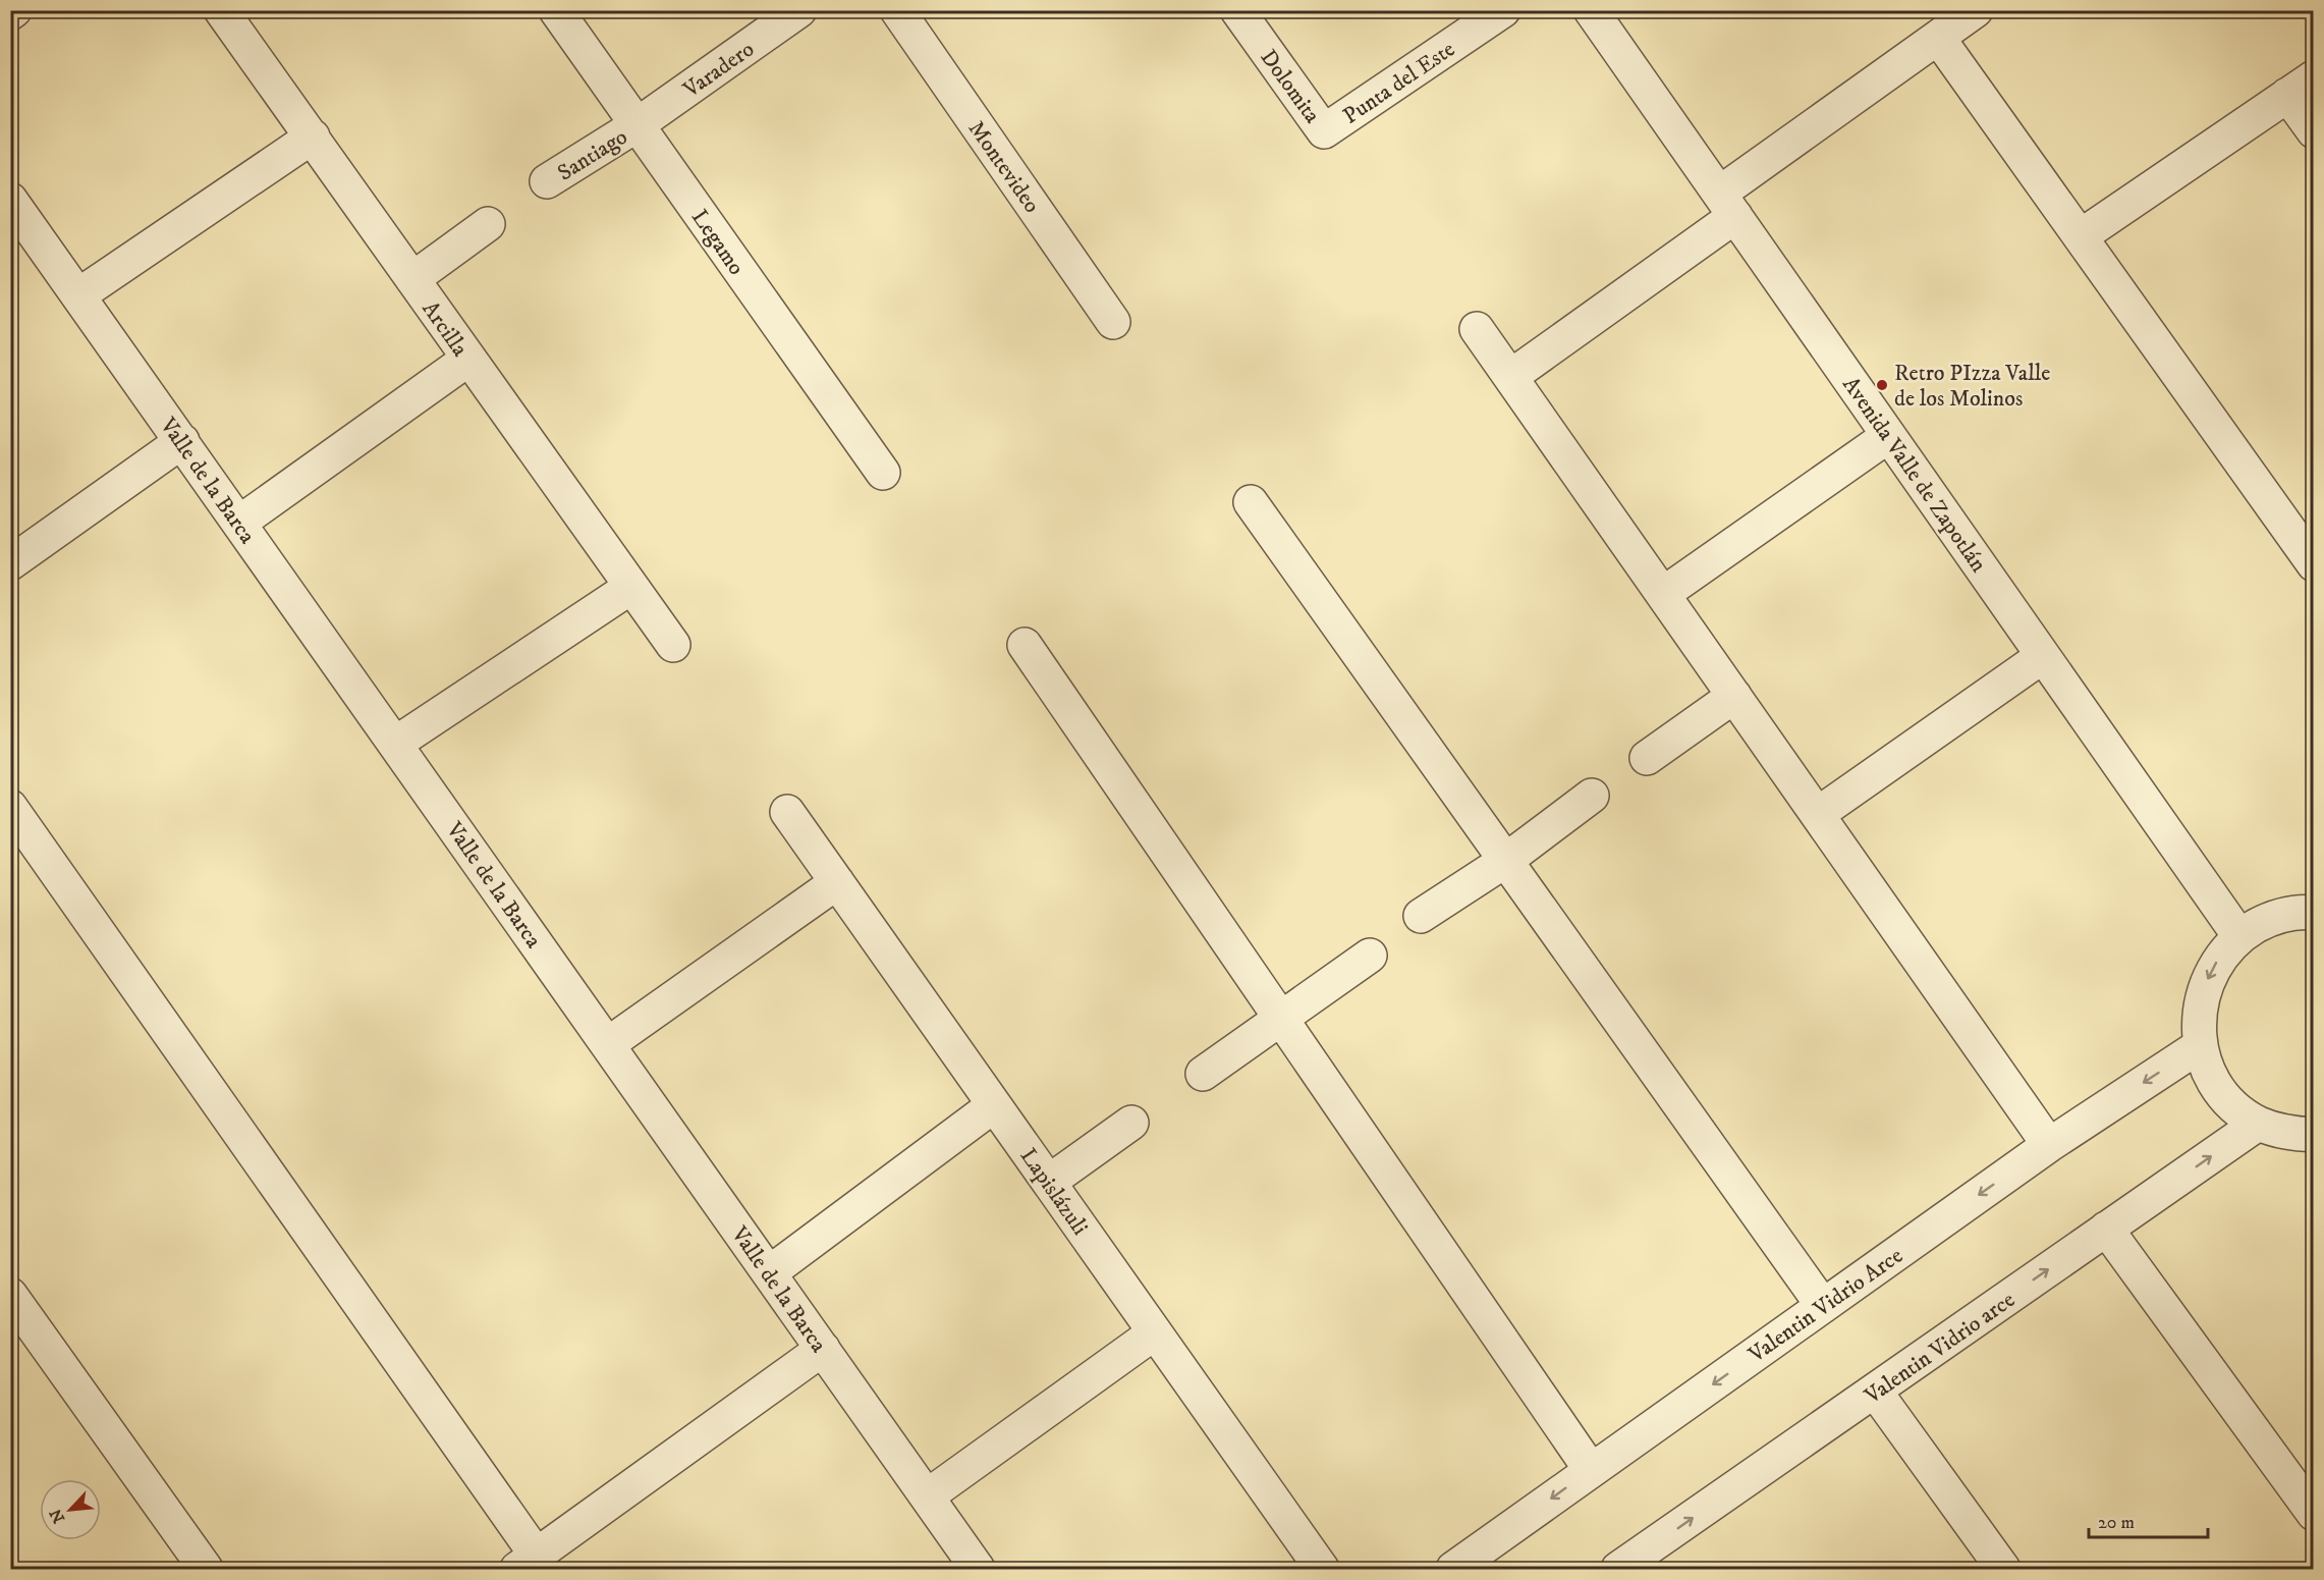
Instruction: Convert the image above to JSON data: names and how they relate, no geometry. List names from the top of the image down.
{
  "streets": {
    "street": [
      "Varadero",
      "Punta del Este",
      "Dolomita",
      "Santiago",
      "Montevideo",
      "Legamo",
      "Arcilla",
      "Avenida Valle de Zapotlán",
      "Valle de la Barca",
      "Lapislázuli",
      "Valentin Vidrio Arce",
      "Valentin Vidrio arce"
    ]
  },
  "crossings": [
    ["Varadero", "Santiago"],
    ["Varadero", "Legamo"],
    ["Punta del Este", "Dolomita"],
    ["Santiago", "Legamo"]
  ],
  "one_way": ["Valentin Vidrio Arce", "Valentin Vidrio arce"],
  "places": ["Retro PIzza Valle de los Molinos"],
  "scale_bar": "20 m",
  "north": "bottom left"
}
